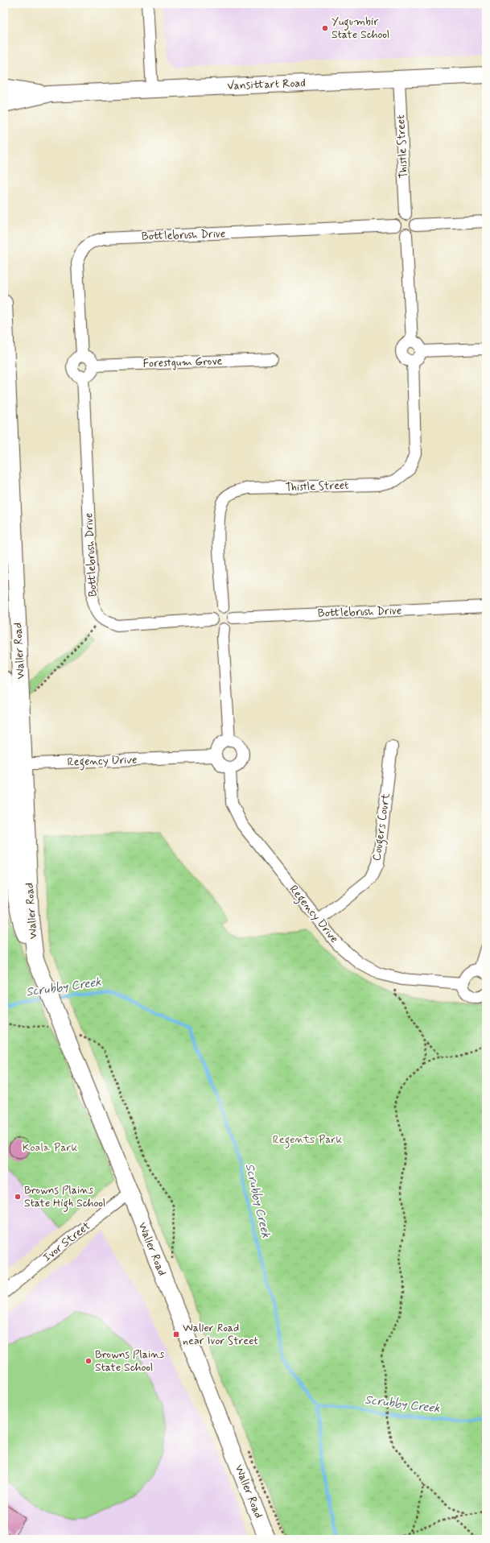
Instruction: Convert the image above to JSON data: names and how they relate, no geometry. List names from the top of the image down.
{
  "streets": {
    "street": [
      "Vansittart Road",
      "Thistle Street",
      "Bottlebrush Drive",
      "Forestgum Grove",
      "Waller Road",
      "Regency Drive",
      "Cougers Court",
      "Ivor Street"
    ]
  },
  "crossings": [
    ["Vansittart Road", "Thistle Street"],
    ["Thistle Street", "Bottlebrush Drive"],
    ["Bottlebrush Drive", "Forestgum Grove"],
    ["Waller Road", "Regency Drive"],
    ["Waller Road", "Ivor Street"],
    ["Regency Drive", "Cougers Court"]
  ],
  "water": ["Scrubby Creek"],
  "parks": ["Regents Park", "Koala Park"],
  "places": {
    "other": ["Yugumbir State School", "Browns Plains State High School", "Browns Plains State School"],
    "transit": ["Waller Road near Ivor Street"]
  }
}
